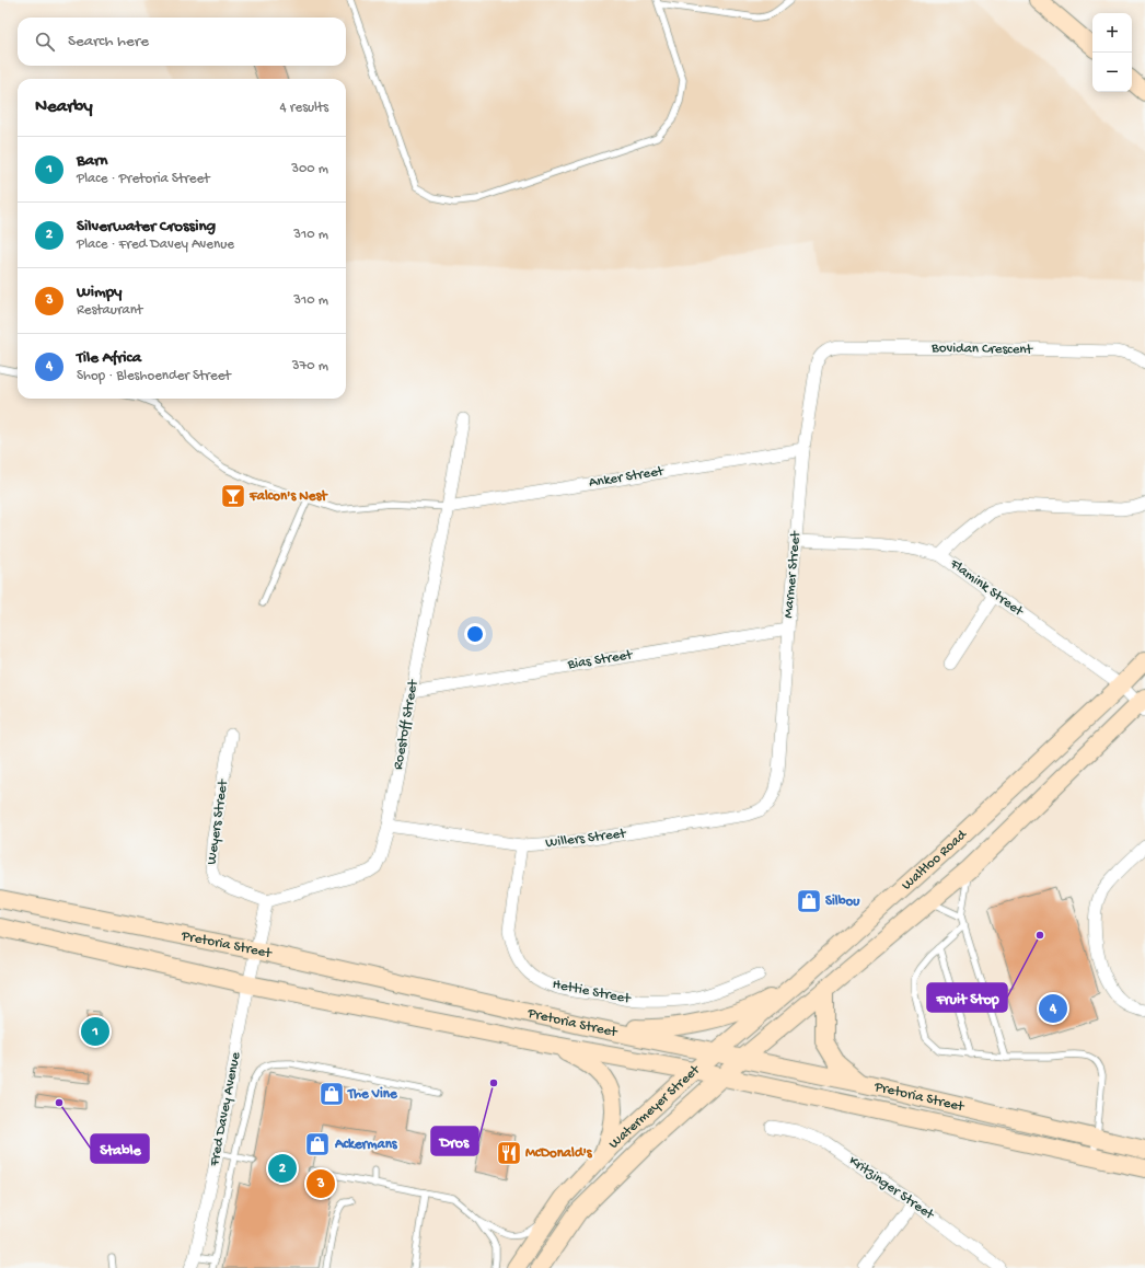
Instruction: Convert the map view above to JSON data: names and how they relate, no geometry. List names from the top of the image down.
{
  "streets": {
    "main road": ["Waltloo Road", "Pretoria Street", "Watermeyer Street"],
    "street": [
      "Bovidan Crescent",
      "Anker Street",
      "Marmer Street",
      "Flamink Street",
      "Bias Street",
      "Roestoff Street",
      "Weyers Street",
      "Willers Street",
      "Hettie Street",
      "Fred Davey Avenue",
      "Kritzinger Street"
    ]
  },
  "crossings": [
    ["Bovidan Crescent", "Marmer Street"],
    ["Anker Street", "Marmer Street"],
    ["Anker Street", "Roestoff Street"],
    ["Marmer Street", "Flamink Street"],
    ["Marmer Street", "Bias Street"],
    ["Marmer Street", "Willers Street"],
    ["Flamink Street", "Waltloo Road"],
    ["Bias Street", "Roestoff Street"],
    ["Roestoff Street", "Weyers Street"],
    ["Roestoff Street", "Willers Street"],
    ["Willers Street", "Hettie Street"],
    ["Waltloo Road", "Pretoria Street"],
    ["Waltloo Road", "Watermeyer Street"],
    ["Pretoria Street", "Watermeyer Street"],
    ["Pretoria Street", "Fred Davey Avenue"]
  ],
  "places": {
    "bar": ["Falcon's Nest"],
    "shop": ["Silbou", "The Vine", "Ackermans"],
    "other": ["Fruit Stop", "Dros", "Stable"],
    "restaurant": ["McDonald's"]
  },
  "page": {
    "map_buttons": ["+", "−"],
    "search": "Search here",
    "heading": ["Nearby", "4 results"],
    "list": [
      {
        "mark": "1",
        "name": "Barn",
        "note": "Place · Pretoria Street",
        "value": "300 m"
      },
      {
        "mark": "2",
        "name": "Silverwater Crossing",
        "note": "Place · Fred Davey Avenue",
        "value": "310 m"
      },
      {
        "mark": "3",
        "name": "Wimpy",
        "note": "Restaurant",
        "value": "310 m"
      },
      {
        "mark": "4",
        "name": "Tile Africa",
        "note": "Shop · Bleshoender Street",
        "value": "370 m"
      }
    ],
    "pins": [
      "4",
      "1",
      "2",
      "3"
    ]
  }
}
